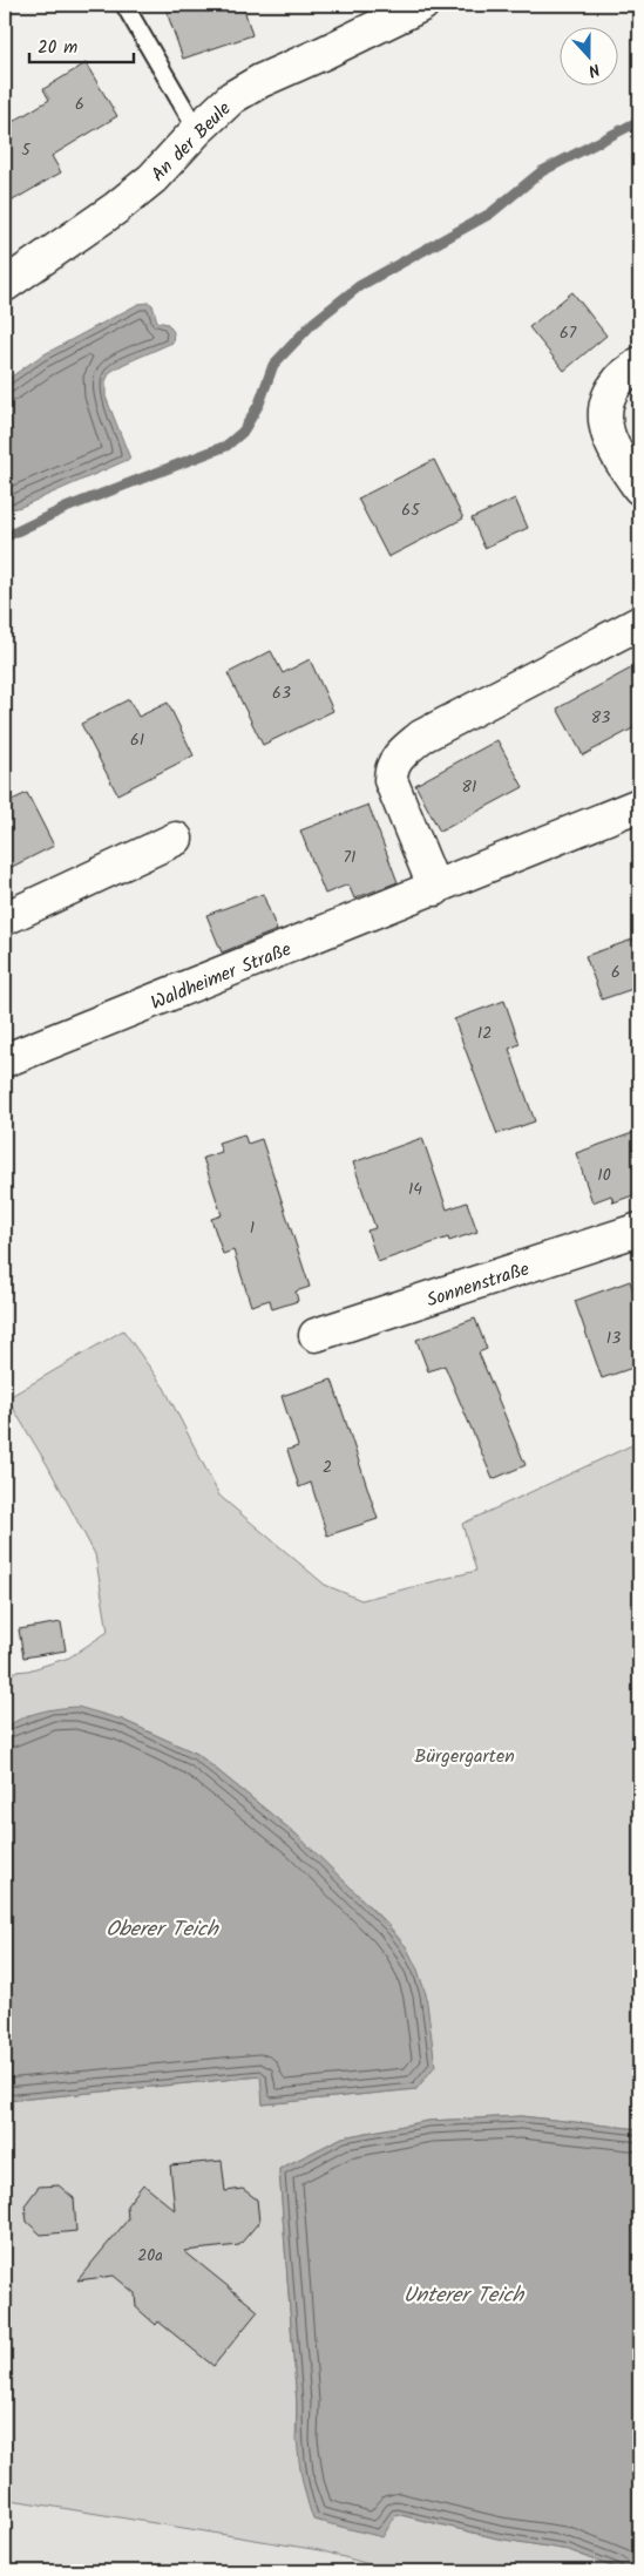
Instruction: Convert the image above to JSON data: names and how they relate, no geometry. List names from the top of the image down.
{
  "streets": {
    "street": ["An der Beule", "Waldheimer Straße", "Sonnenstraße"]
  },
  "water": ["Oberer Teich", "Unterer Teich"],
  "parks": ["Bürgergarten"],
  "house_numbers": [
    "6",
    "5",
    "67",
    "65",
    "63",
    "83",
    "61",
    "81",
    "71",
    "6",
    "12",
    "10",
    "14",
    "1",
    "13",
    "2",
    "20a"
  ],
  "scale_bar": "20 m",
  "north": "bottom"
}
